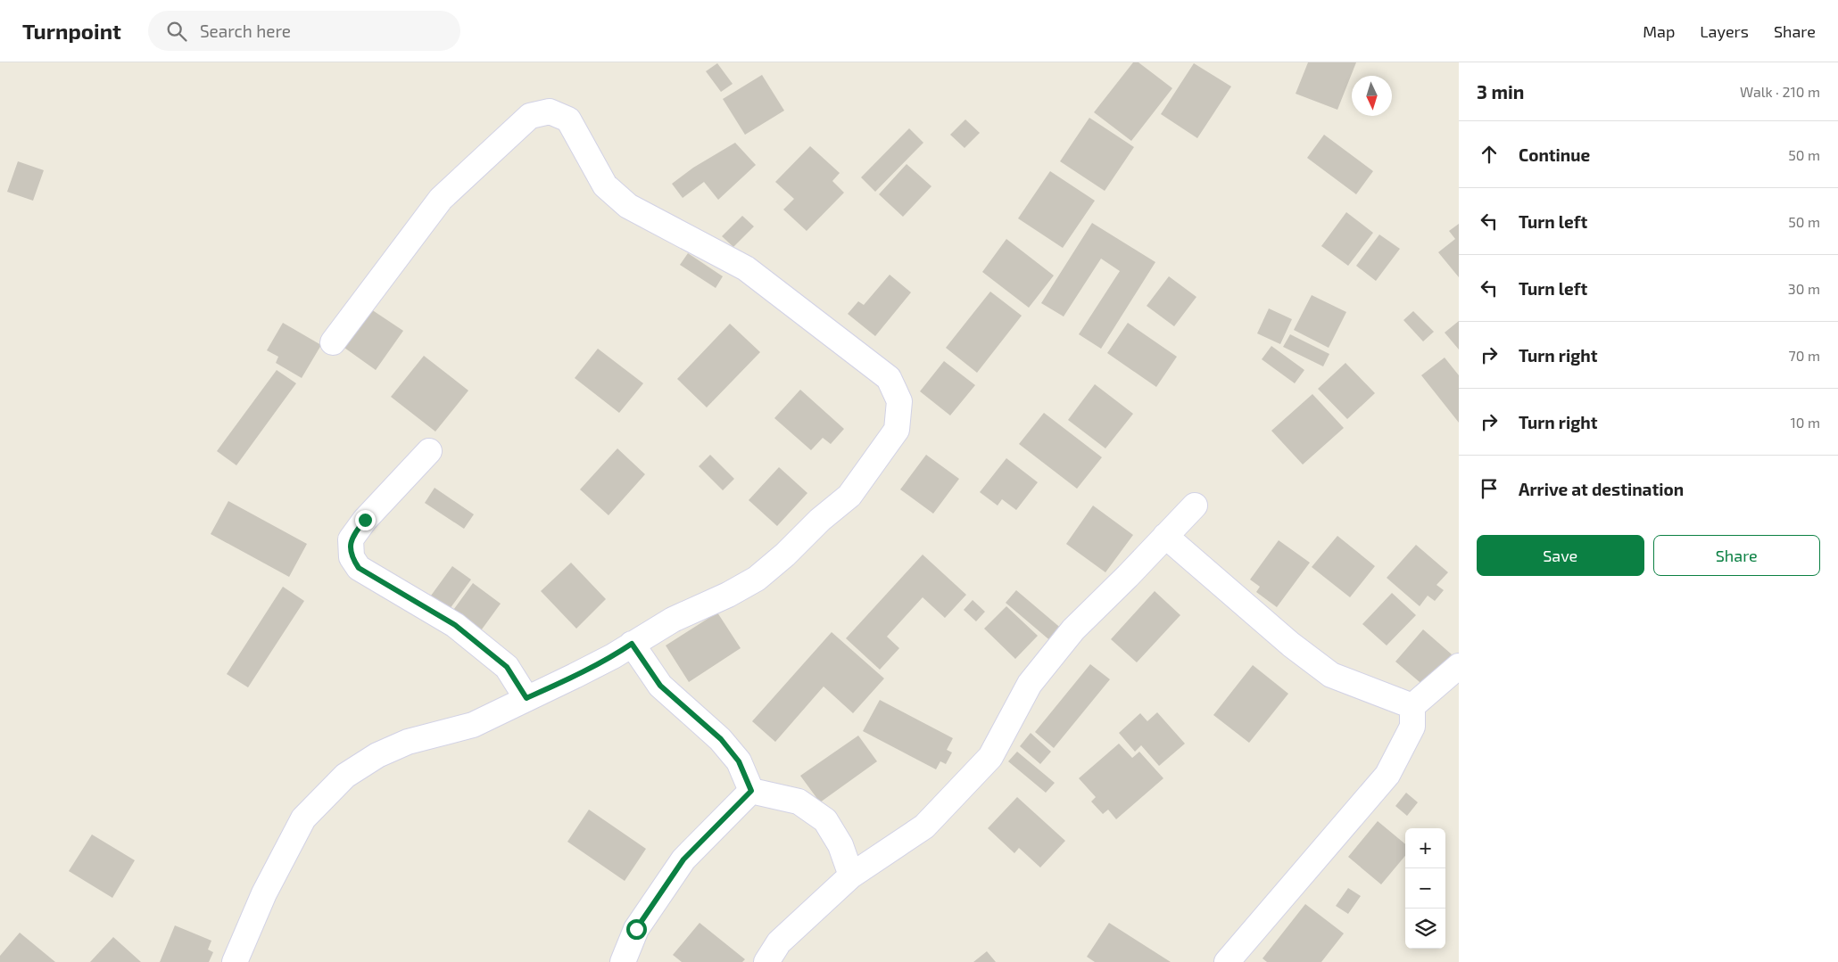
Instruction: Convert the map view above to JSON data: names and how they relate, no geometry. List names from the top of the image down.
{
  "north": "bottom",
  "page": {
    "header": "Turnpoint",
    "search": "Search here",
    "nav": ["Map", "Layers", "Share"],
    "heading": ["3 min", "Walk · 210 m"],
    "list": [
      ["Continue", "50 m"],
      ["Turn left", "50 m"],
      ["Turn left", "30 m"],
      ["Turn right", "70 m"],
      ["Turn right", "10 m"],
      "Arrive at destination"
    ],
    "buttons": ["Save", "Share"],
    "map_buttons": ["+", "−"]
  }
}
